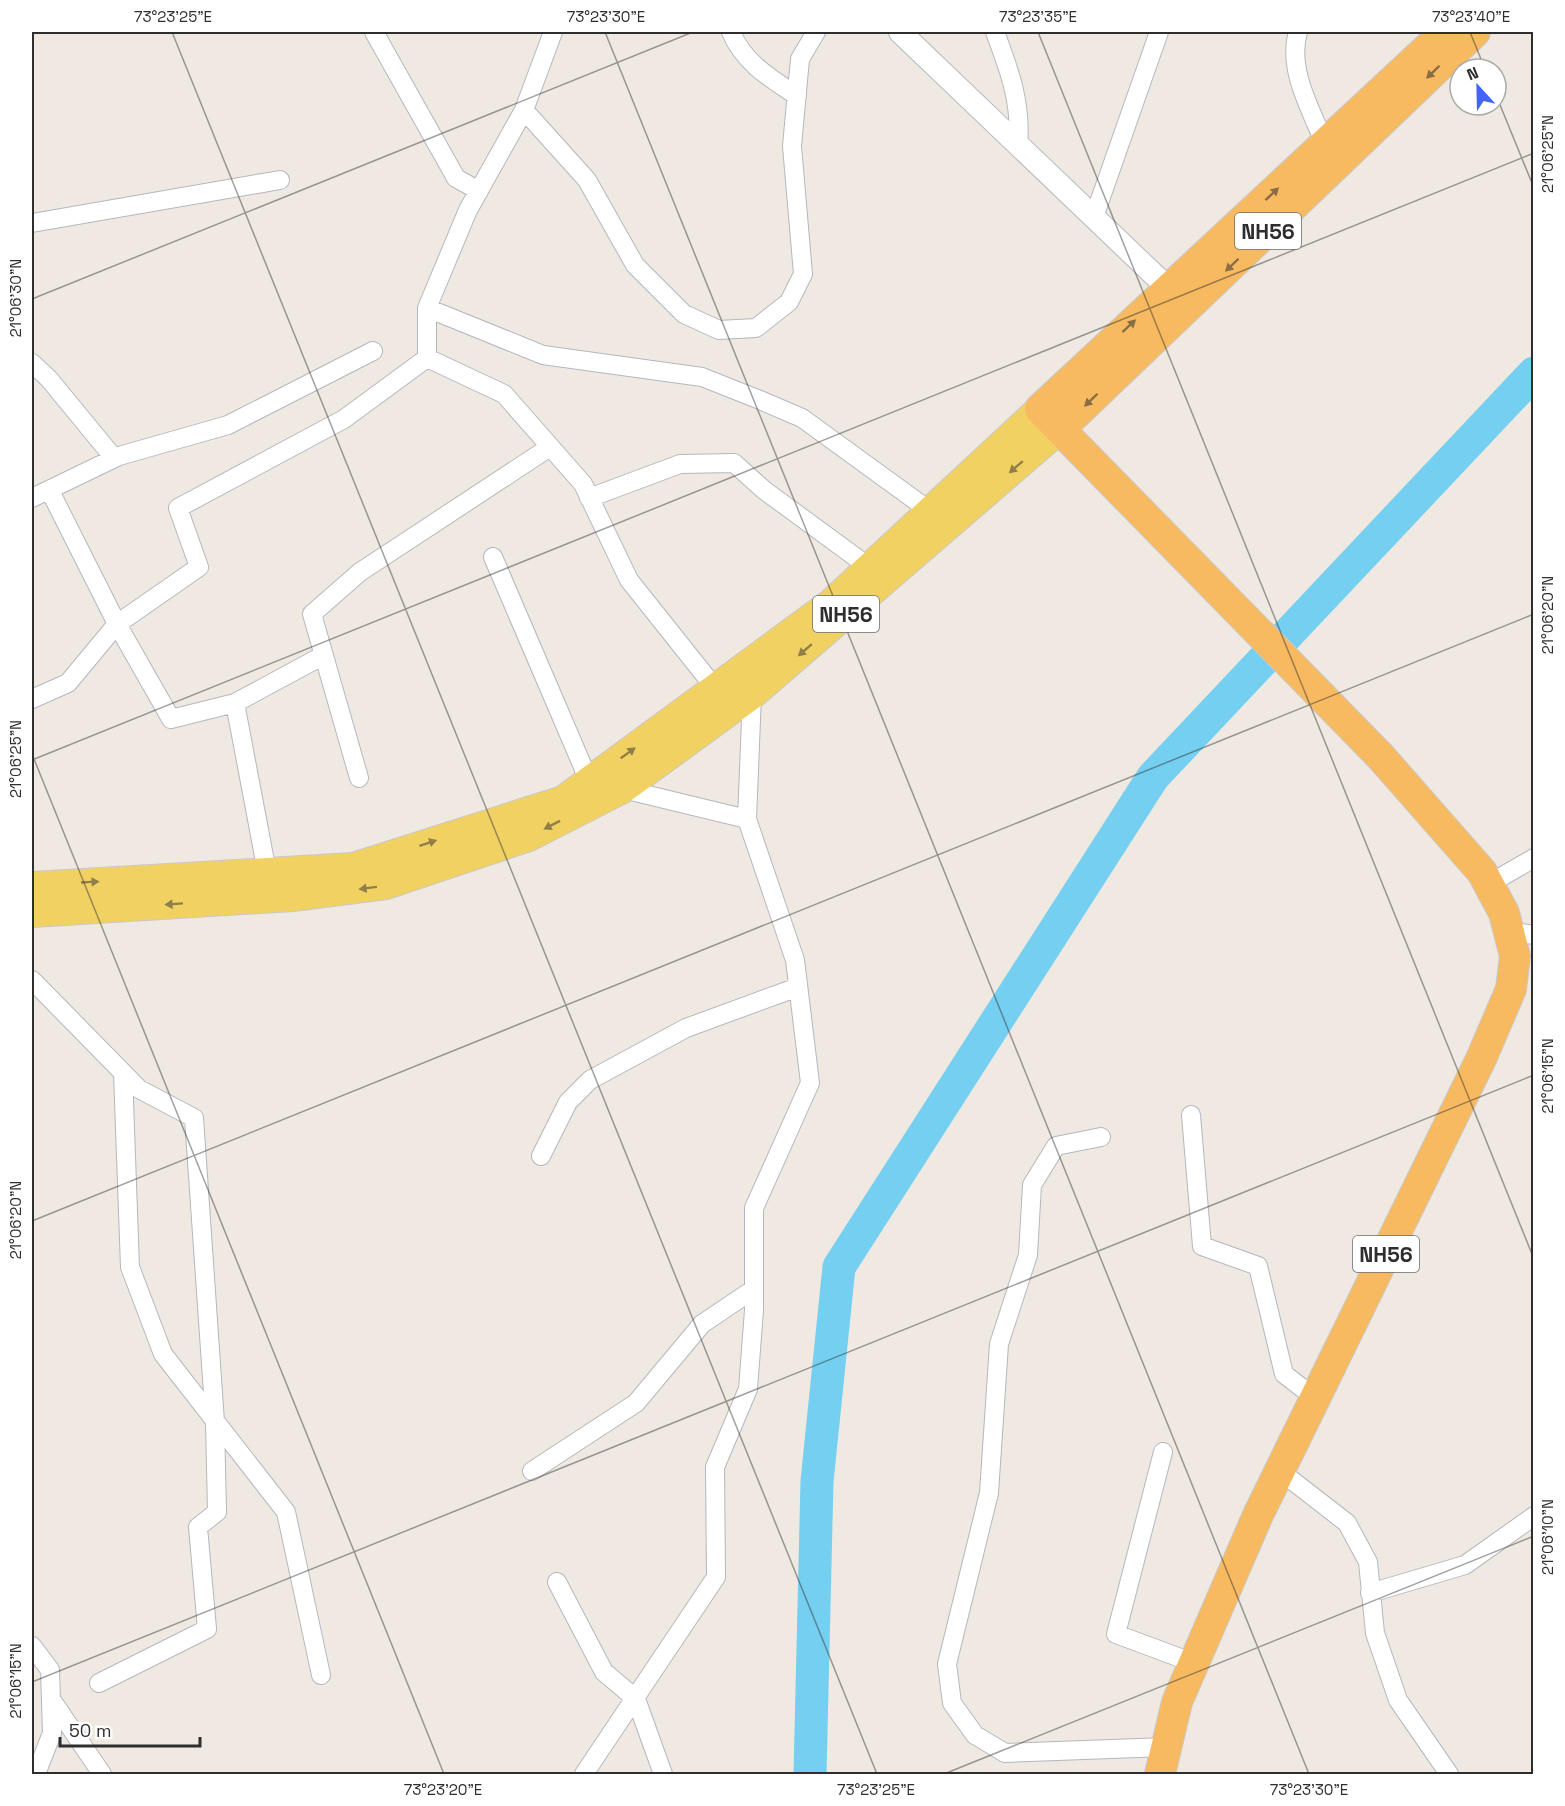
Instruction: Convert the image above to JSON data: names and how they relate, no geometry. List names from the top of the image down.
{
  "streets": {
    "highway": ["NH56"]
  },
  "scale_bar": "50 m",
  "north": "top",
  "coordinates": [
    "73°23'25\"E",
    "73°23'30\"E",
    "73°23'35\"E",
    "73°23'40\"E",
    "21°06'25\"N",
    "21°06'30\"N",
    "21°06'20\"N",
    "21°06'15\"N",
    "21°06'10\"N",
    "73°23'20\"E"
  ]
}
